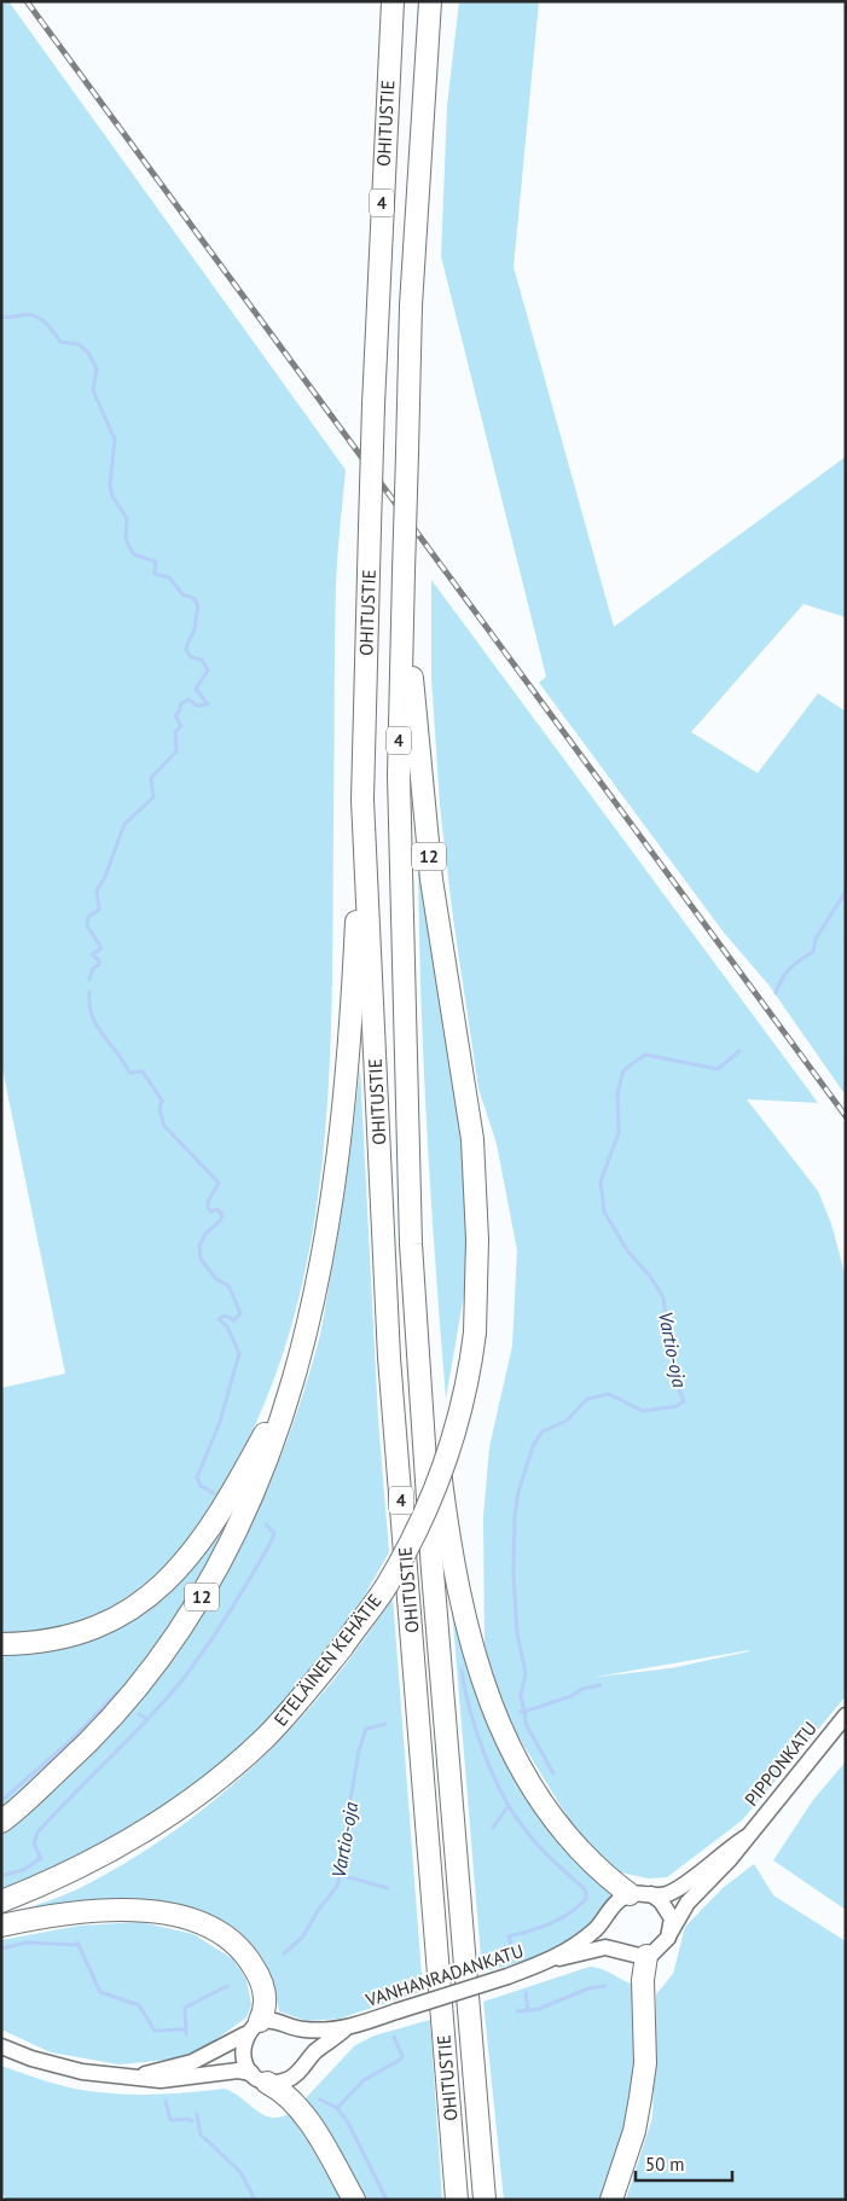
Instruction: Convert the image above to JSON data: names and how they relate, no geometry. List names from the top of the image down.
{
  "streets": {
    "highway": [
      "OHITUSTIE",
      "4",
      "12",
      "ETELÄINEN KEHÄTIE"
    ],
    "street": ["PIPPONKATU", "VANHANRADANKATU"]
  },
  "crossings": [
    ["OHITUSTIE", "12"],
    ["OHITUSTIE", "ETELÄINEN KEHÄTIE"]
  ],
  "water": ["Vartio-oja"],
  "scale_bar": "50 m"
}
